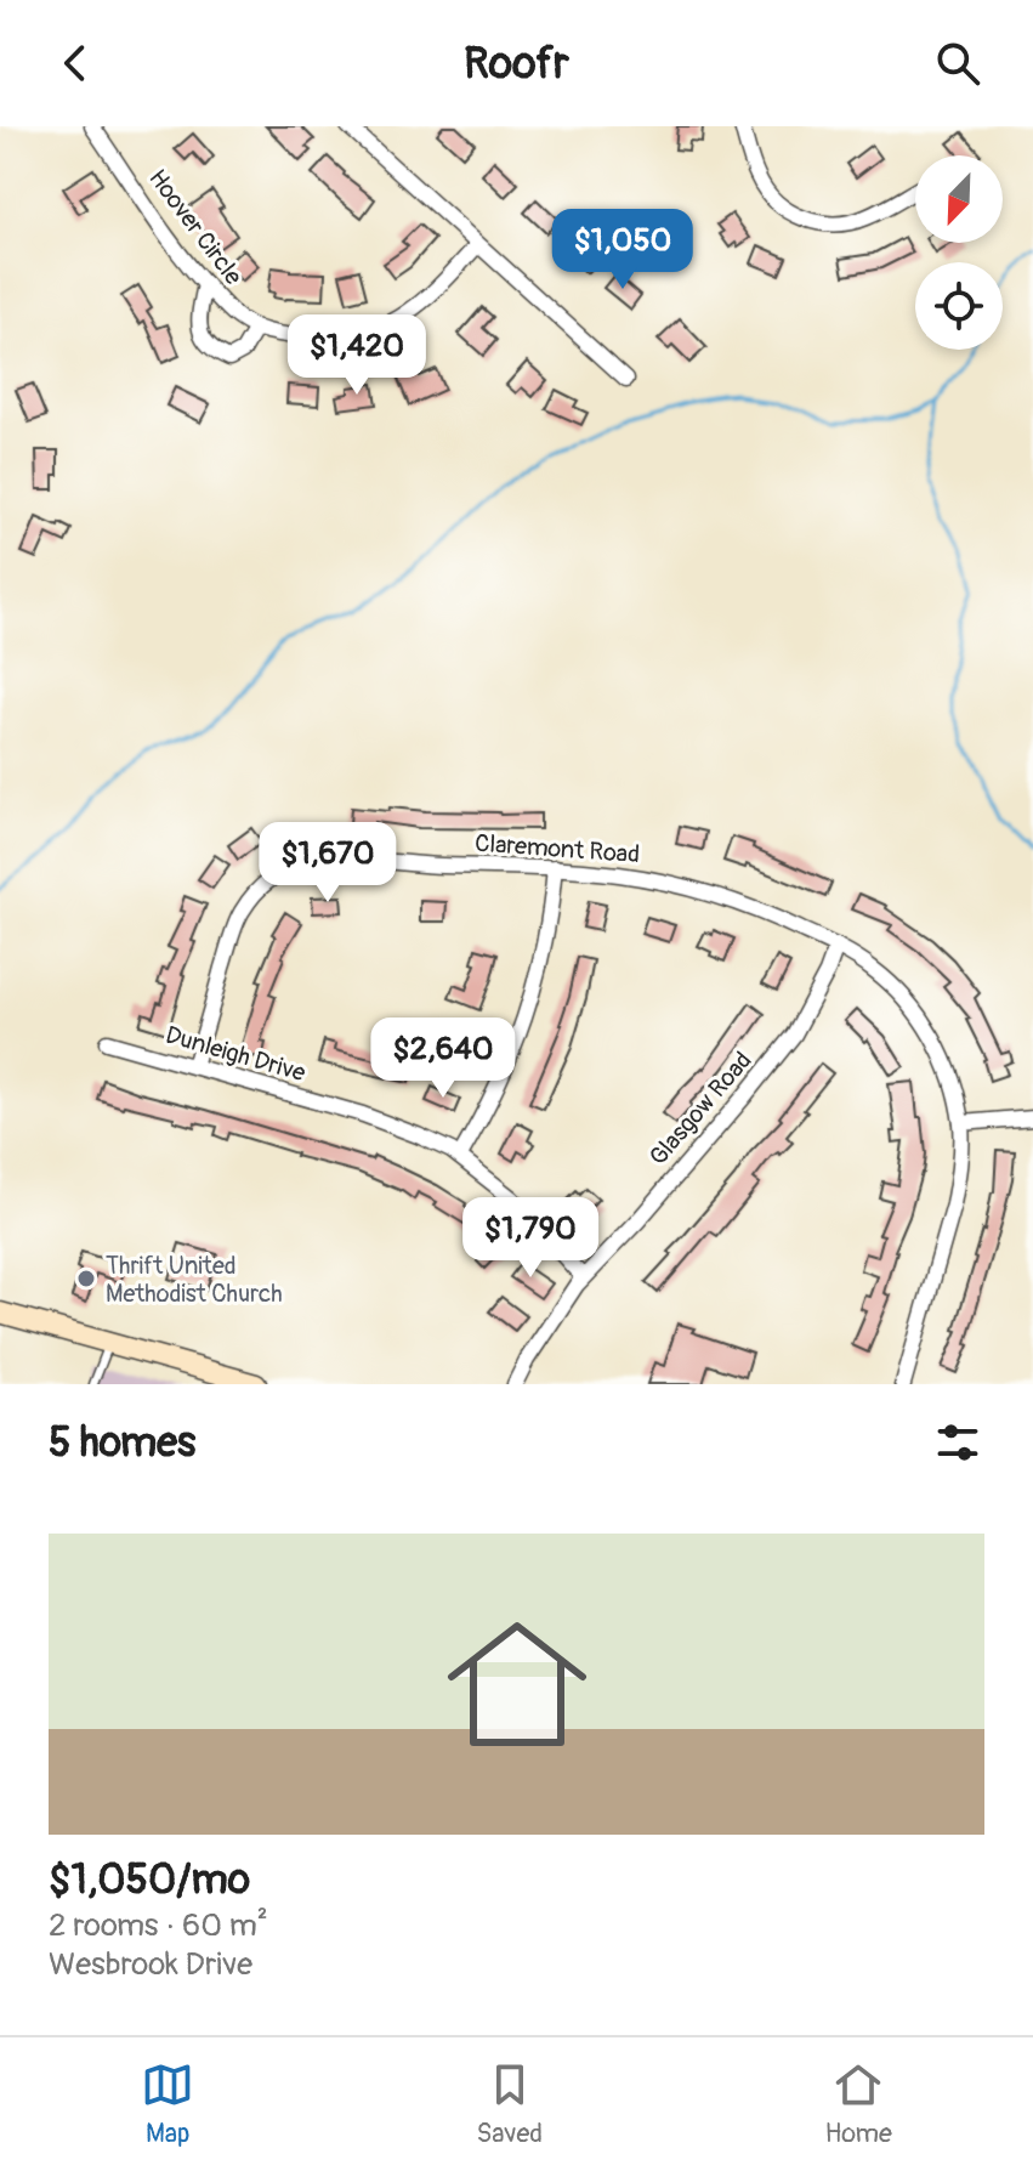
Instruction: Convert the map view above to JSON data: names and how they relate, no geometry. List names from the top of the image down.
{
  "streets": {
    "street": [
      "Hoover Circle",
      "Claremont Road",
      "Dunleigh Drive",
      "Glasgow Road"
    ]
  },
  "crossings": [
    ["Claremont Road", "Dunleigh Drive"],
    ["Claremont Road", "Glasgow Road"],
    ["Dunleigh Drive", "Glasgow Road"]
  ],
  "places": ["Thrift United Methodist Church"],
  "north": "bottom left",
  "page": {
    "header": "Roofr",
    "price": [
      "$1,050",
      "$1,420",
      "$1,670",
      "$2,640",
      "$1,790"
    ],
    "heading": "5 homes",
    "list": [
      {
        "name": "$1,050/mo",
        "note": "2 rooms · 60 m² · Wesbrook Drive"
      }
    ],
    "tabs": ["Map", "Saved", "Home"]
  }
}
